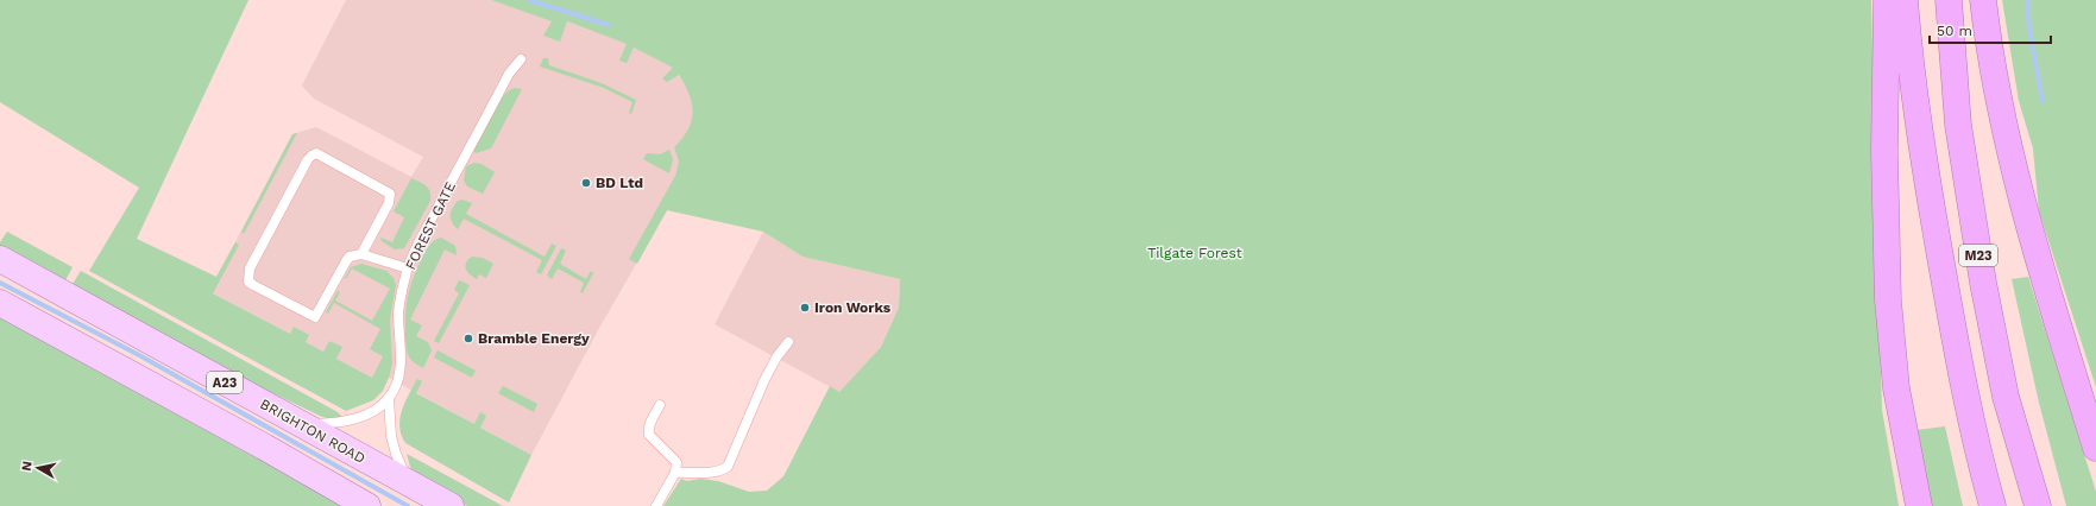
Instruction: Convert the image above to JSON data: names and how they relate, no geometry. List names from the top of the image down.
{
  "streets": {
    "highway": ["M23"],
    "main road": ["A23", "BRIGHTON ROAD"],
    "lane": ["FOREST GATE"]
  },
  "parks": ["Tilgate Forest"],
  "places": ["BD Ltd", "Iron Works", "Bramble Energy"],
  "scale_bar": "50 m",
  "north": "left"
}
